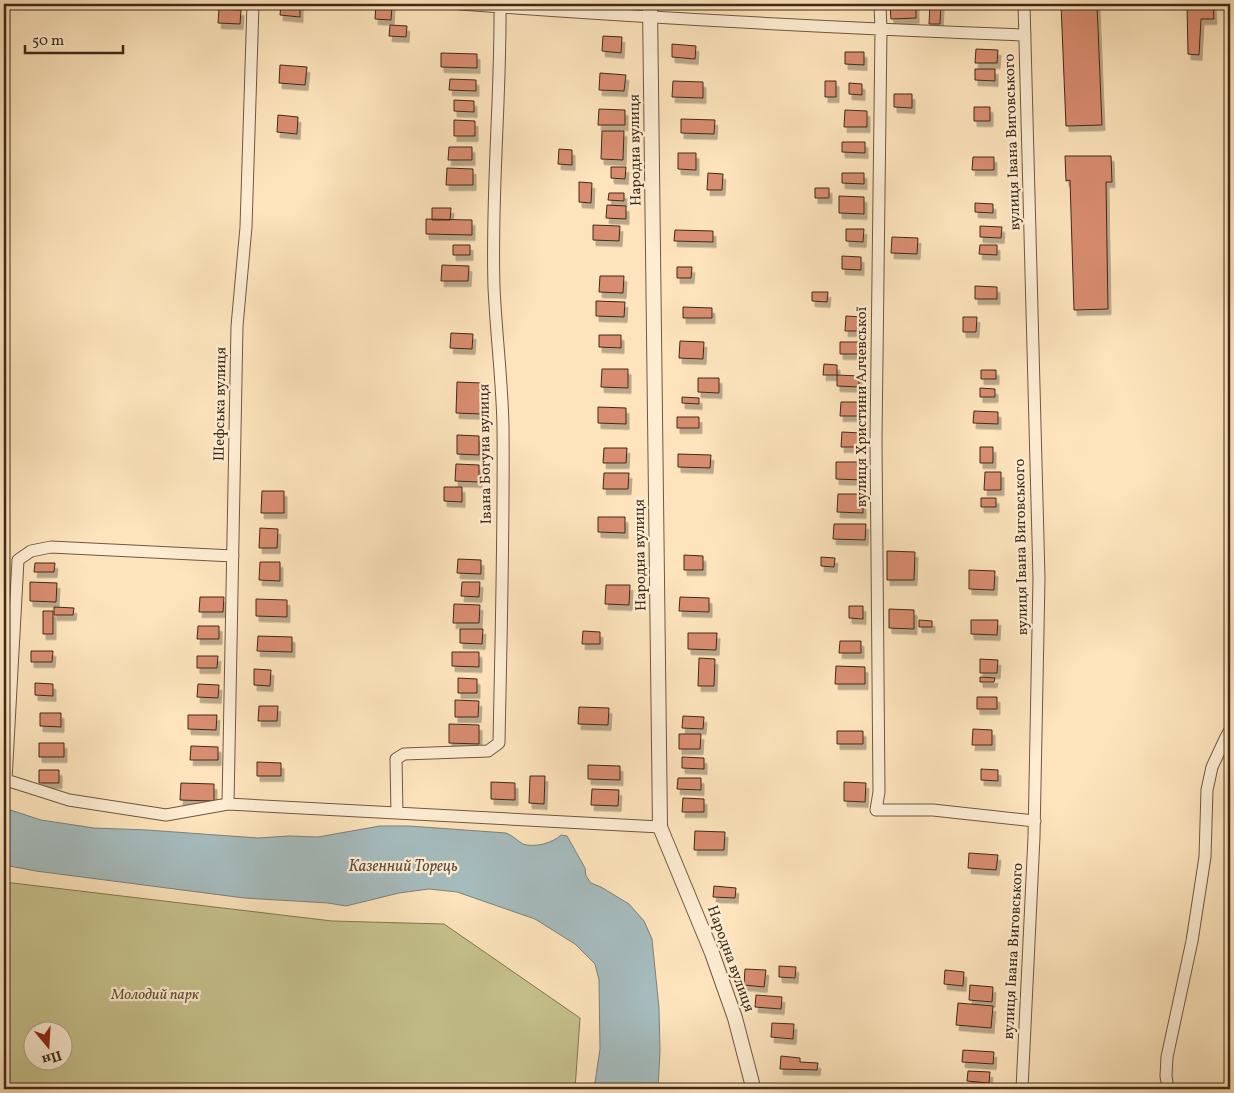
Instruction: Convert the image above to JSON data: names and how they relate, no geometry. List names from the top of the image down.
{
  "streets": {
    "street": [
      "вулиця Івана Виговського",
      "Народна вулиця",
      "Шефська вулиця",
      "вулиця Христини Алчевської",
      "Івана Богуна вулиця"
    ]
  },
  "crossings": [
    ["вулиця Івана Виговського", "вулиця Христини Алчевської"]
  ],
  "water": ["Казенний Торець"],
  "parks": ["Молодий парк"],
  "scale_bar": "50 m",
  "north": "bottom"
}
